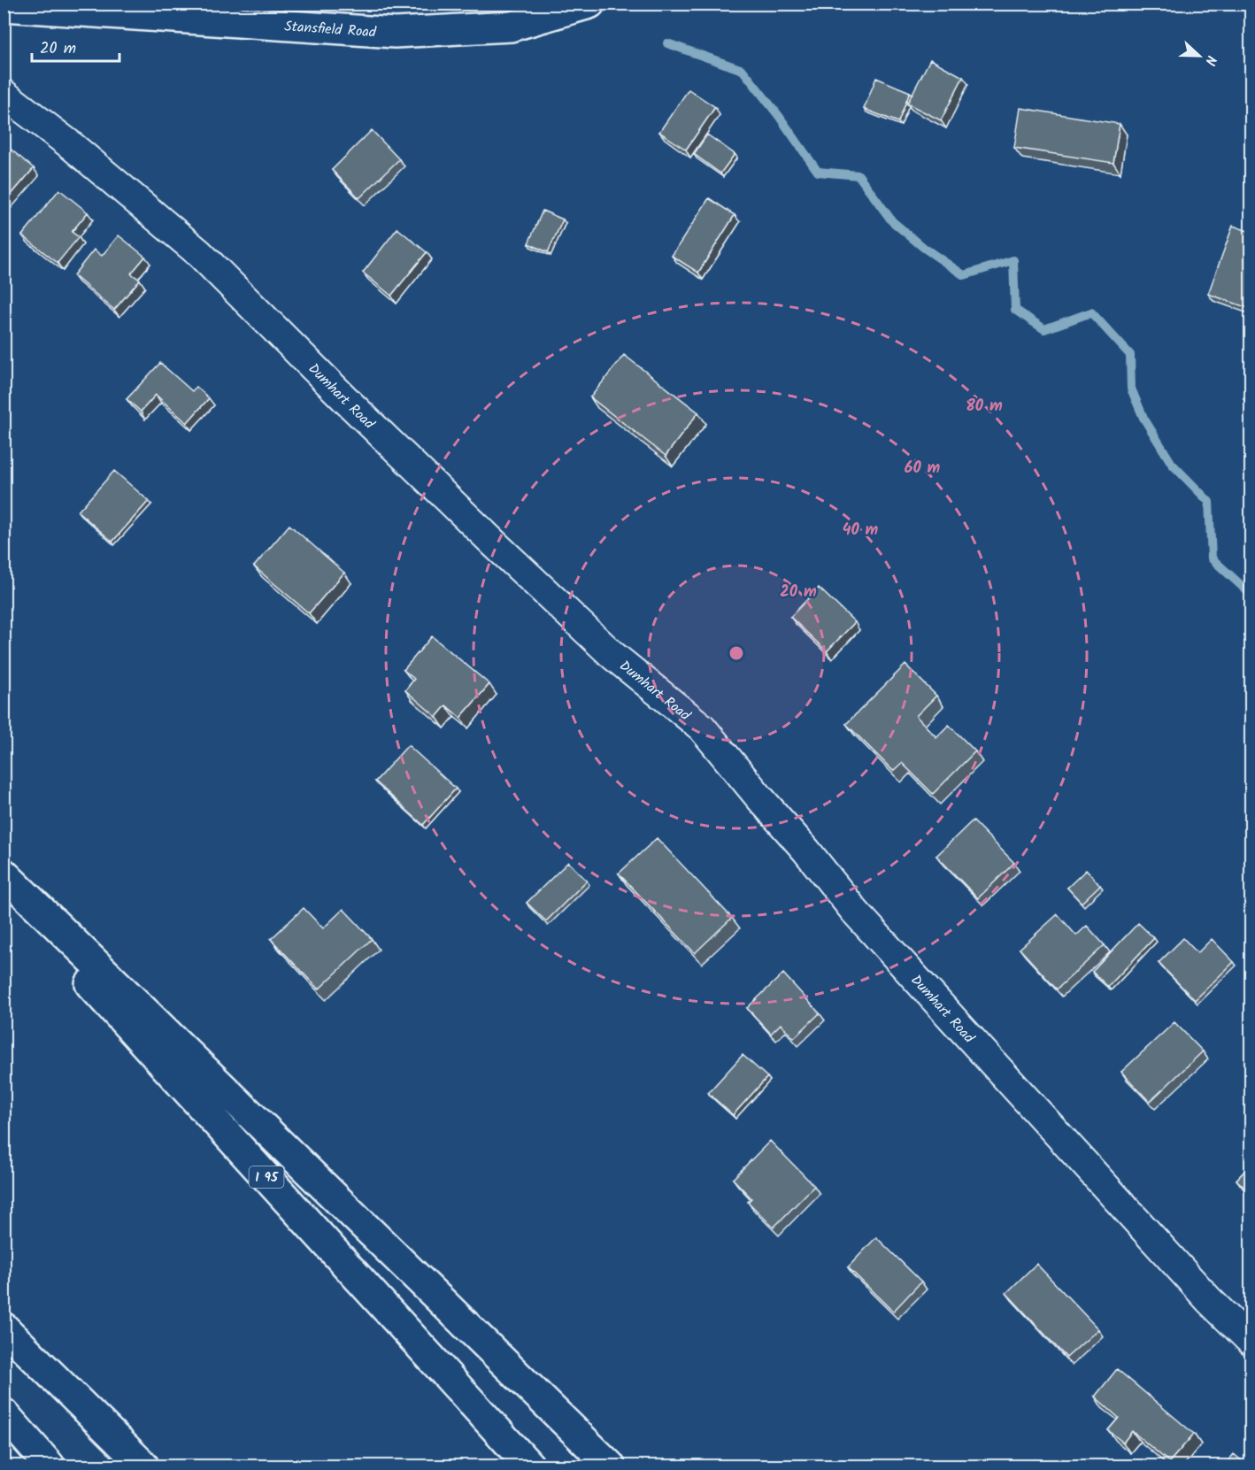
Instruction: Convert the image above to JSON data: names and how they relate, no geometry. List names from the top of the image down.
{
  "streets": {
    "main road": ["Stansfield Road", "I 95"],
    "street": ["Dumhart Road"]
  },
  "scale_bar": "20 m",
  "north": "right",
  "rings": [
    "80 m",
    "60 m",
    "40 m",
    "20 m"
  ]
}
